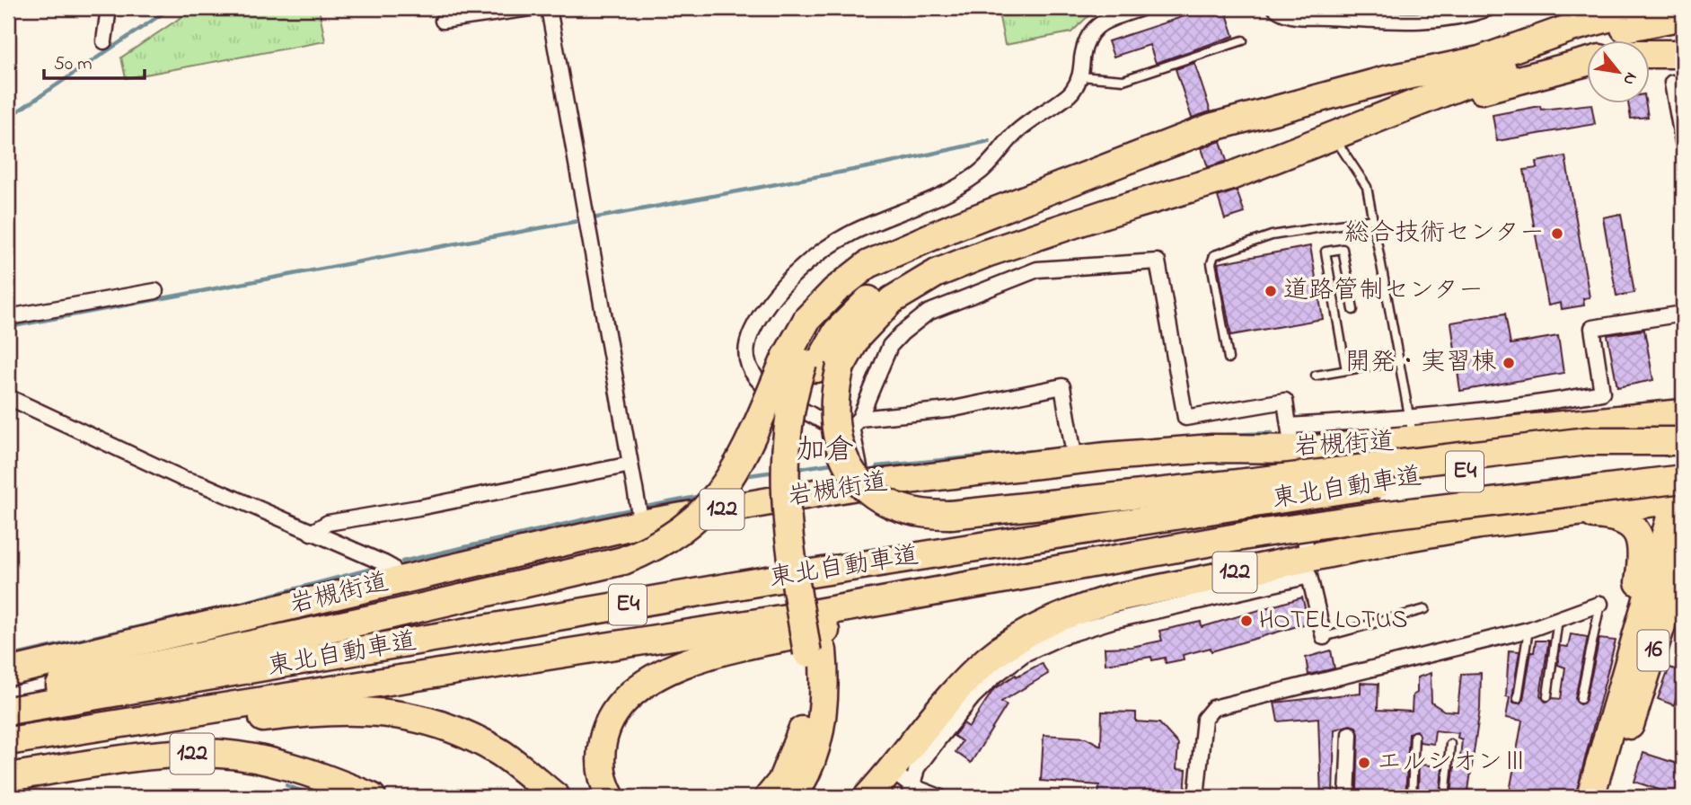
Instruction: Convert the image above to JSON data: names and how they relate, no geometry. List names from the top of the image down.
{
  "streets": {
    "highway": [
      "岩槻街道",
      "E4",
      "東北自動車道",
      "122",
      "16"
    ]
  },
  "crossings": [
    ["東北自動車道", "122"],
    ["東北自動車道", "16"],
    ["122", "16"]
  ],
  "districts": ["加倉"],
  "places": [
    "総合技術センター",
    "道路管制センター",
    "開発・実習棟",
    "HOTEL LOTUS",
    "エルシオンⅢ"
  ],
  "scale_bar": "50 m",
  "north": "bottom right"
}
